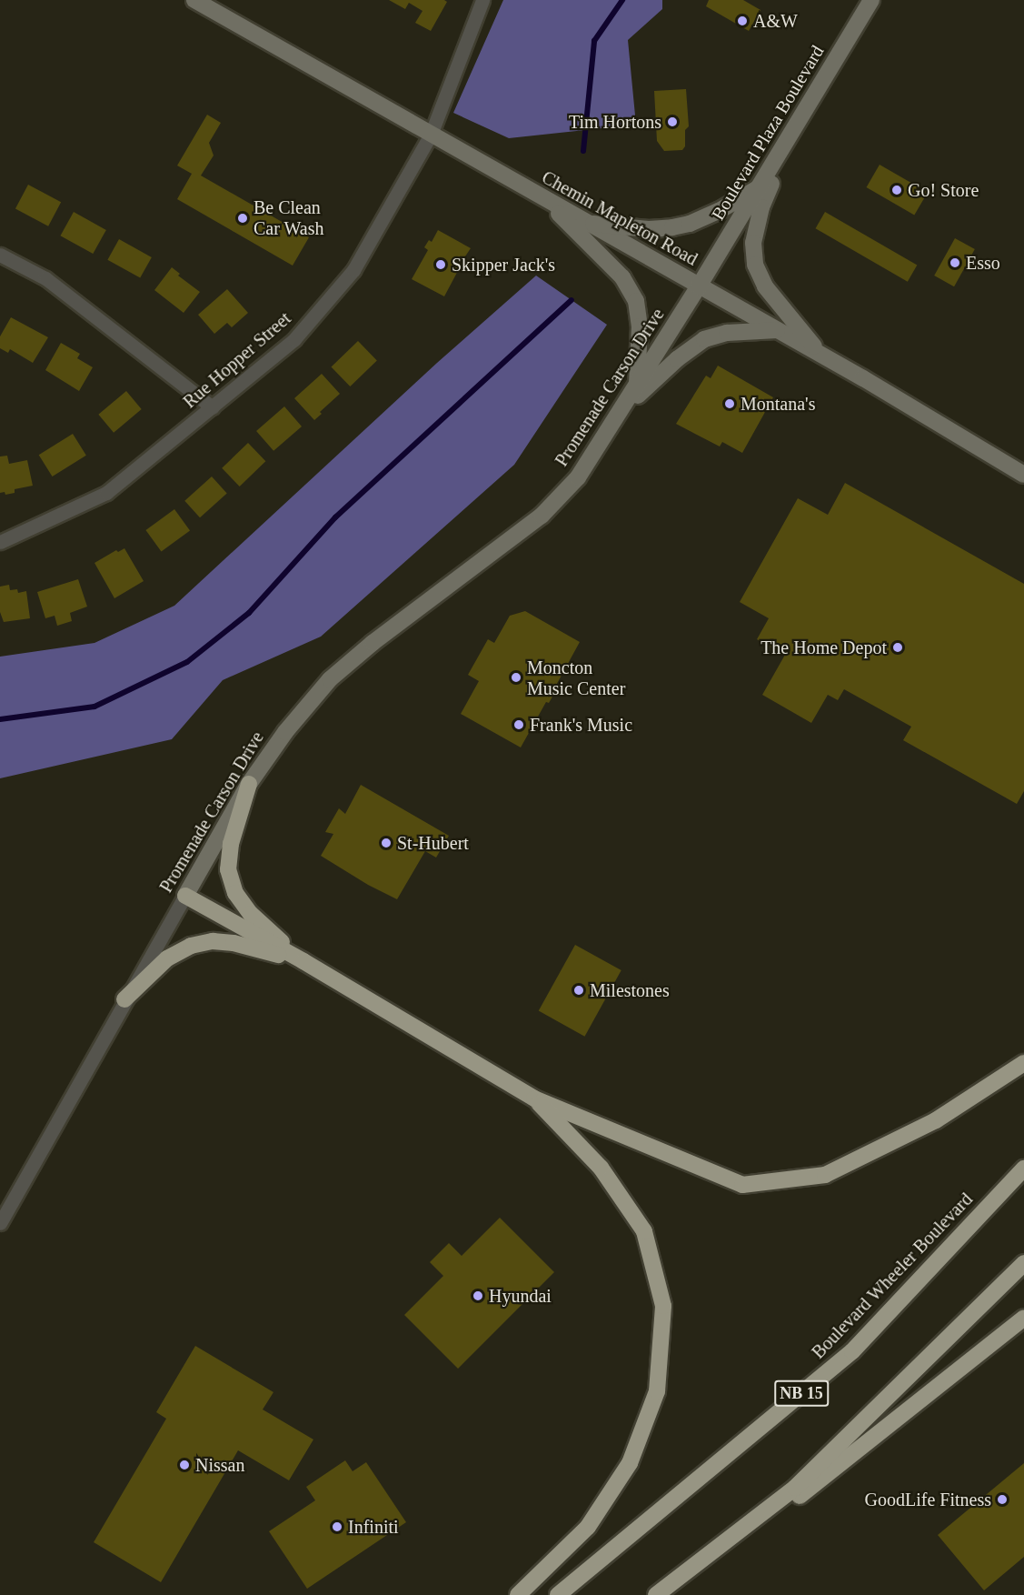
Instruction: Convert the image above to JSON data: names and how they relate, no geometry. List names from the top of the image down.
{
  "streets": {
    "highway": ["Boulevard Wheeler Boulevard", "NB 15"],
    "main road": ["Boulevard Plaza Boulevard", "Chemin Mapleton Road", "Promenade Carson Drive"],
    "street": ["Rue Hopper Street"]
  },
  "crossings": [
    ["Boulevard Plaza Boulevard", "Chemin Mapleton Road"],
    ["Boulevard Plaza Boulevard", "Promenade Carson Drive"],
    ["Chemin Mapleton Road", "Rue Hopper Street"],
    ["Chemin Mapleton Road", "Promenade Carson Drive"]
  ],
  "places": [
    "A&W",
    "Tim Hortons",
    "Go! Store",
    "Be Clean Car Wash",
    "Esso",
    "Skipper Jack's",
    "Montana's",
    "The Home Depot",
    "Moncton Music Center",
    "Frank's Music",
    "St-Hubert",
    "Milestones",
    "Hyundai",
    "Nissan",
    "GoodLife Fitness",
    "Infiniti"
  ]
}
